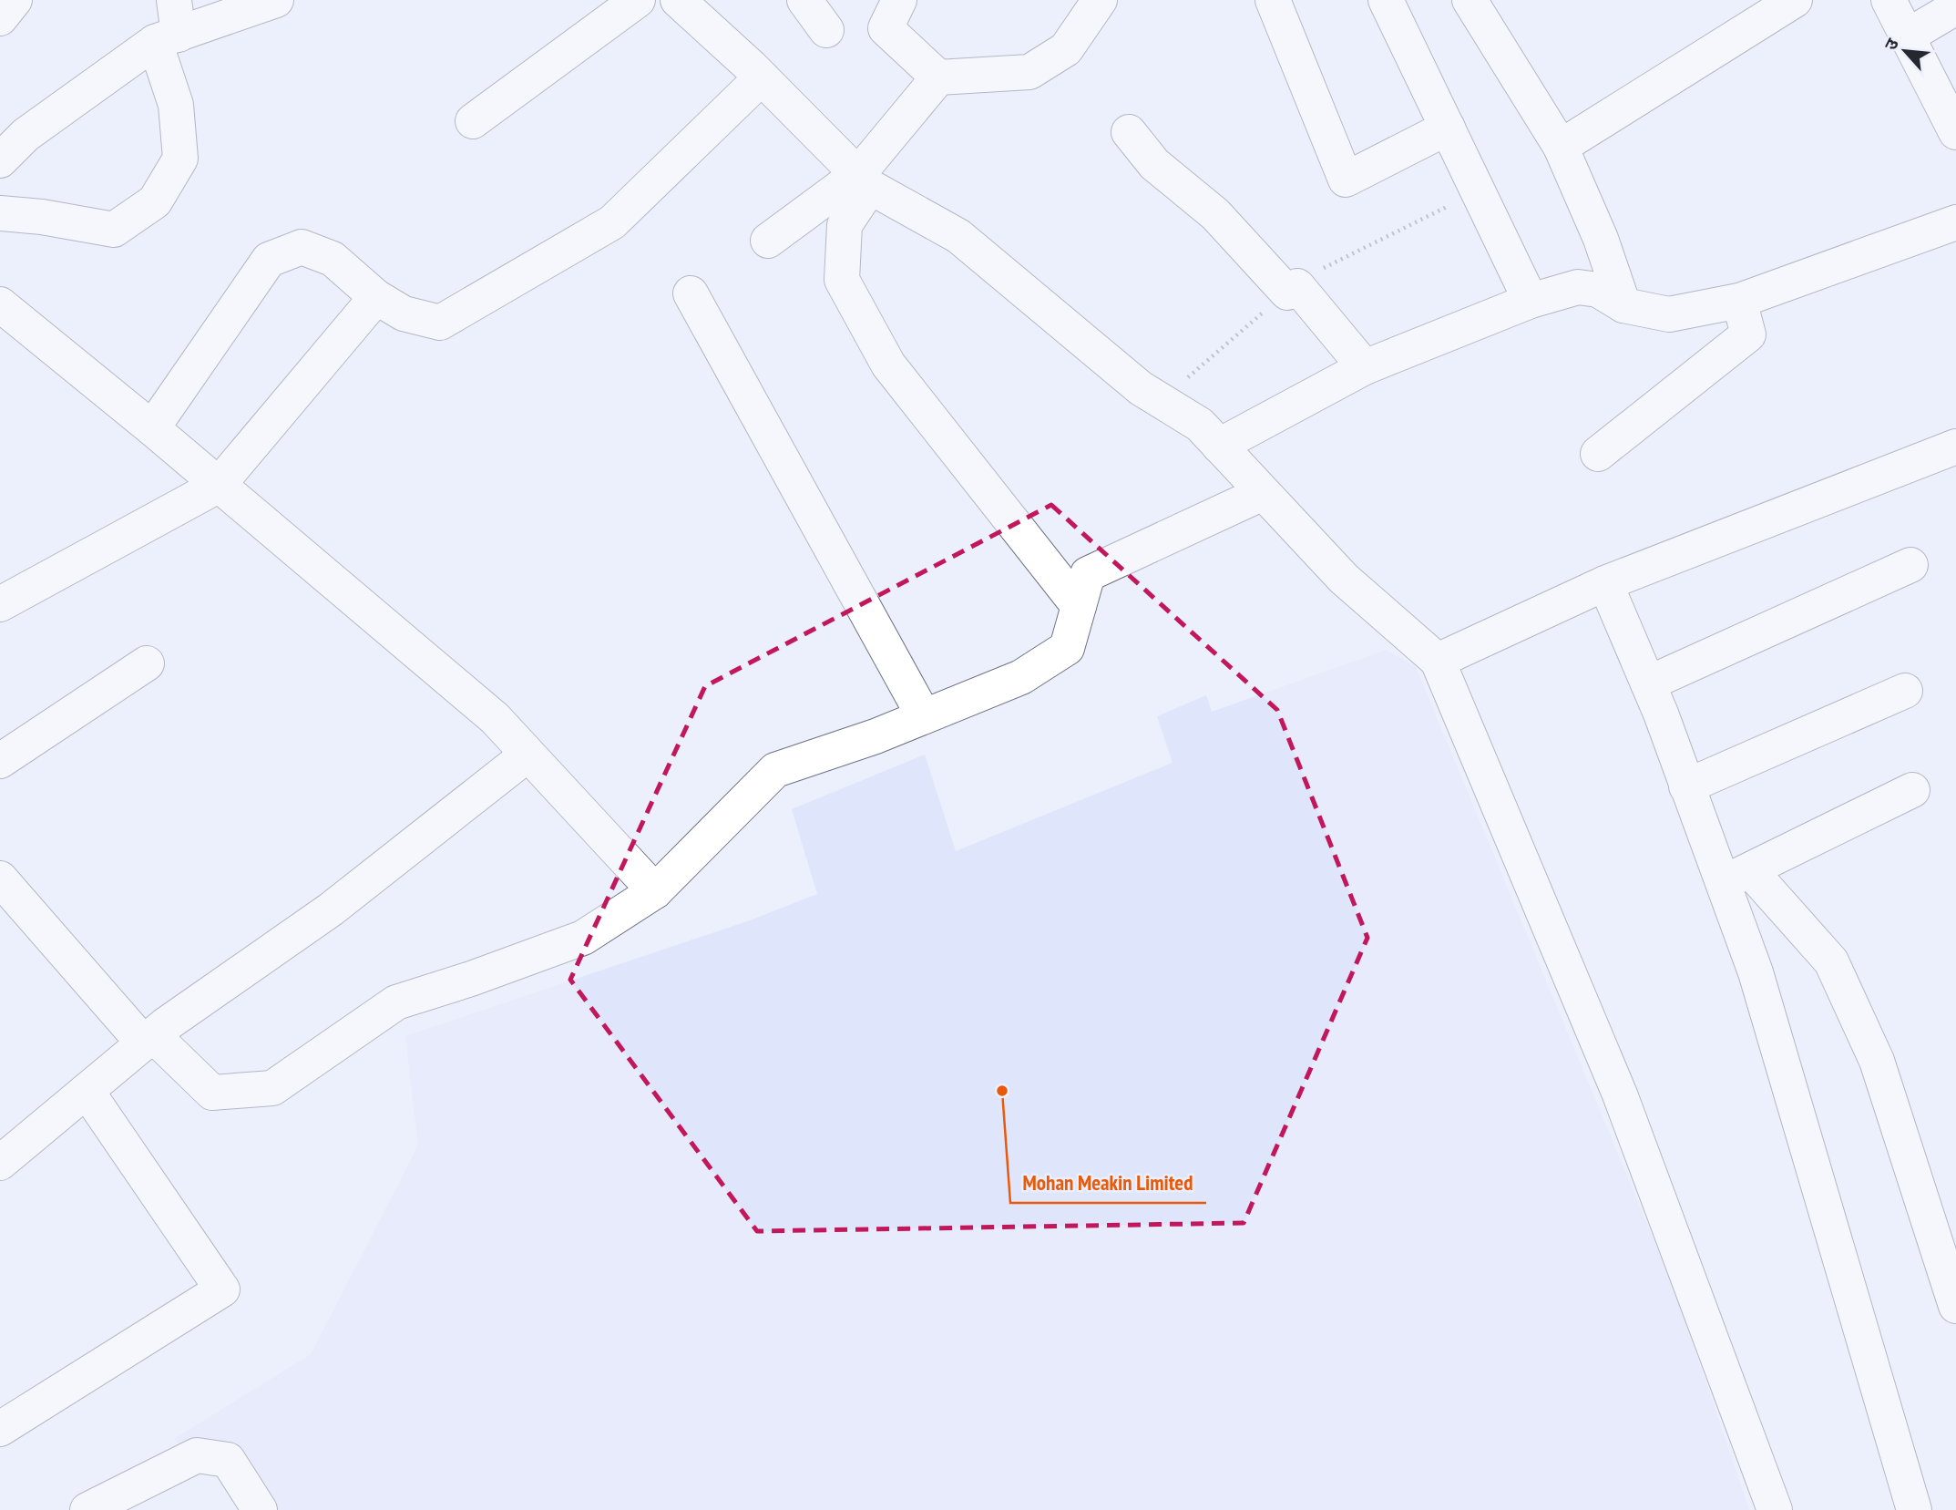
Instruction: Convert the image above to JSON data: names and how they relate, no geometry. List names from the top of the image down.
{
  "places": ["Mohan Meakin Limited"],
  "north": "top left"
}
